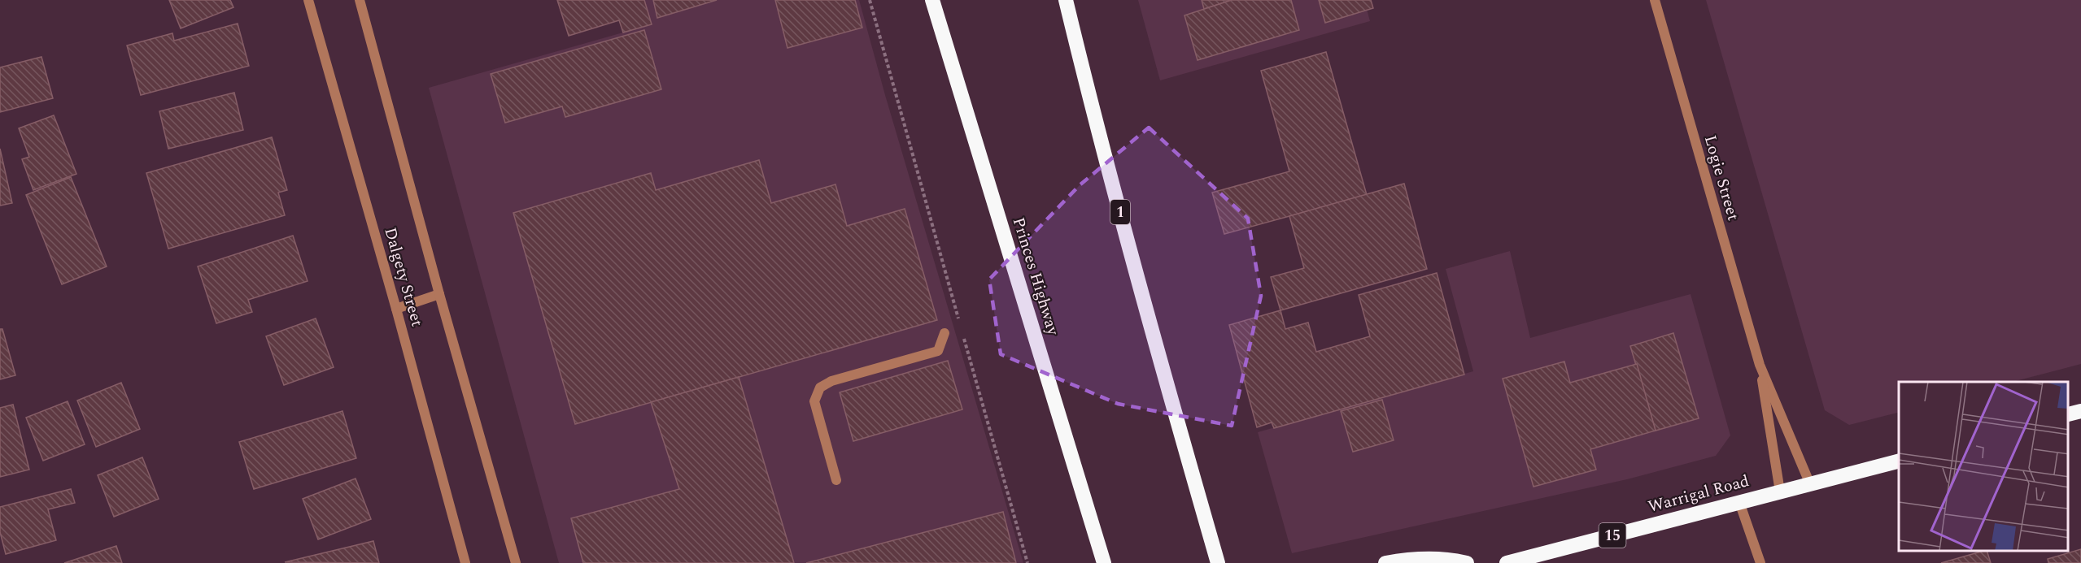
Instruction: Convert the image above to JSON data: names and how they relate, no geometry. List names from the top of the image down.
{
  "streets": {
    "highway": [
      "1",
      "Princes Highway",
      "Warrigal Road",
      "15"
    ],
    "street": ["Logie Street", "Dalgety Street"]
  },
  "crossings": [
    ["Logie Street", "Warrigal Road"]
  ]
}
